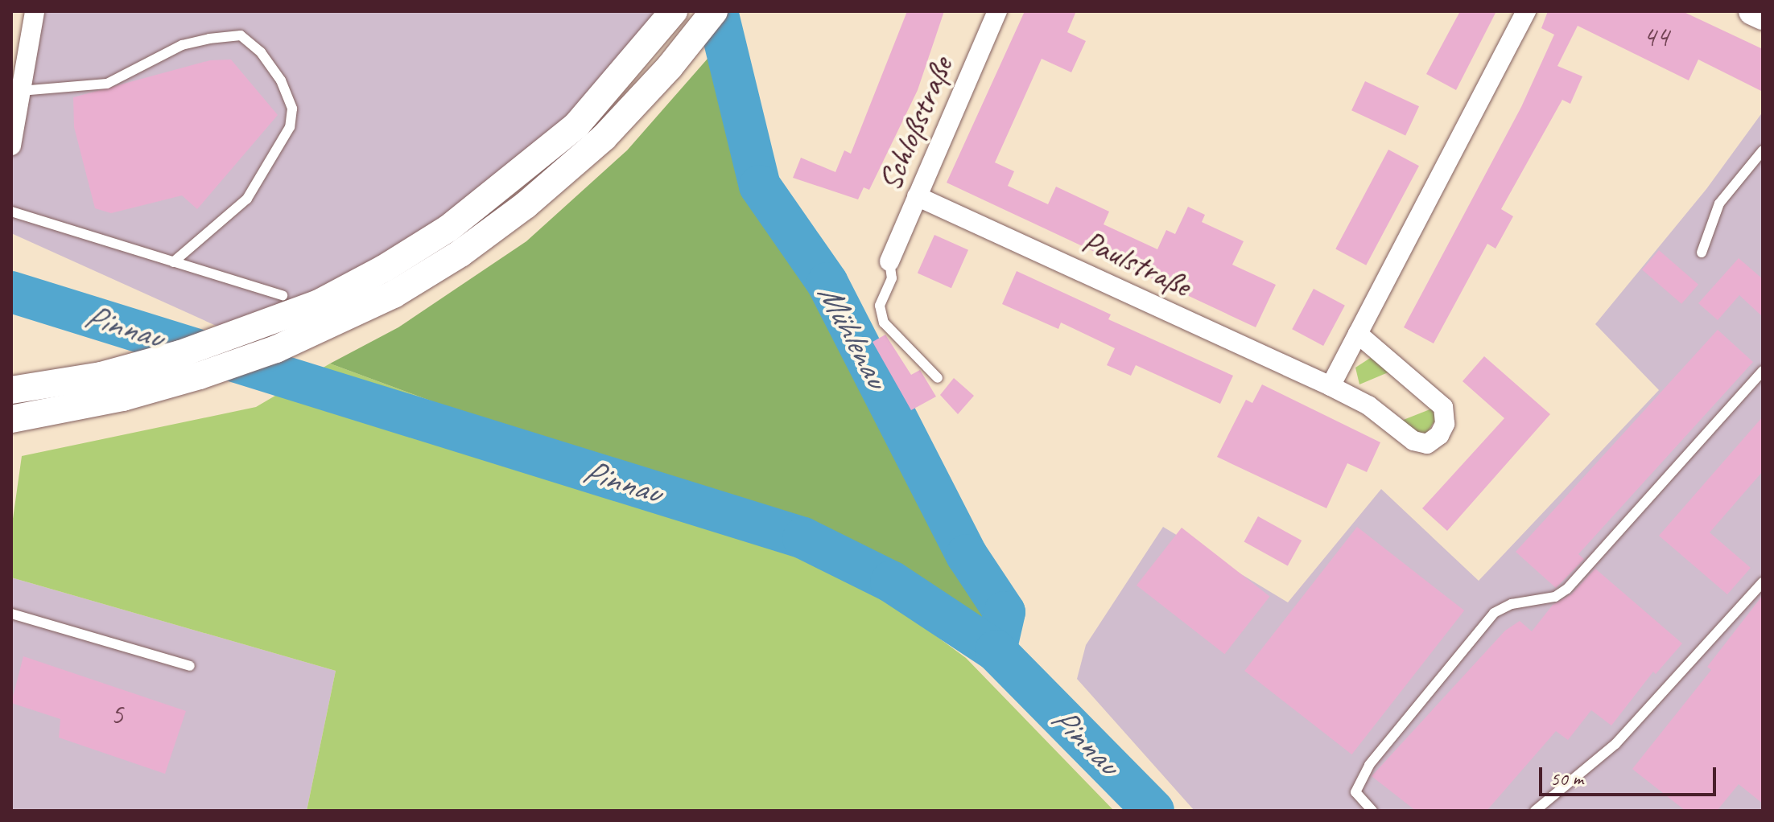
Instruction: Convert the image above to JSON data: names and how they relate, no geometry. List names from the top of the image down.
{
  "streets": {
    "street": ["Schloßstraße", "Paulstraße"]
  },
  "crossings": [
    ["Schloßstraße", "Paulstraße"]
  ],
  "water": ["Pinnau", "Mühlenau"],
  "house_numbers": ["44", "5"],
  "scale_bar": "50 m"
}
